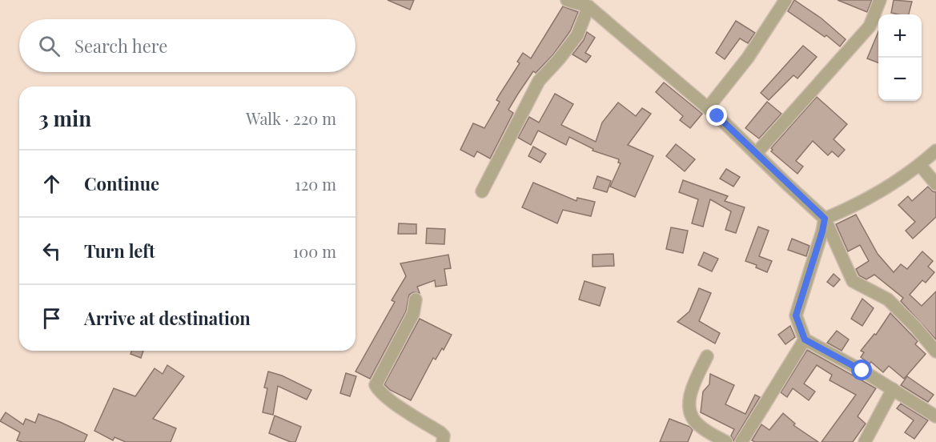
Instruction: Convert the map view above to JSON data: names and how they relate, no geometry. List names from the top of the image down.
{
  "page": {
    "map_buttons": ["+", "−"],
    "search": "Search here",
    "heading": ["3 min", "Walk · 220 m"],
    "list": [
      ["Continue", "120 m"],
      ["Turn left", "100 m"],
      "Arrive at destination"
    ]
  }
}
